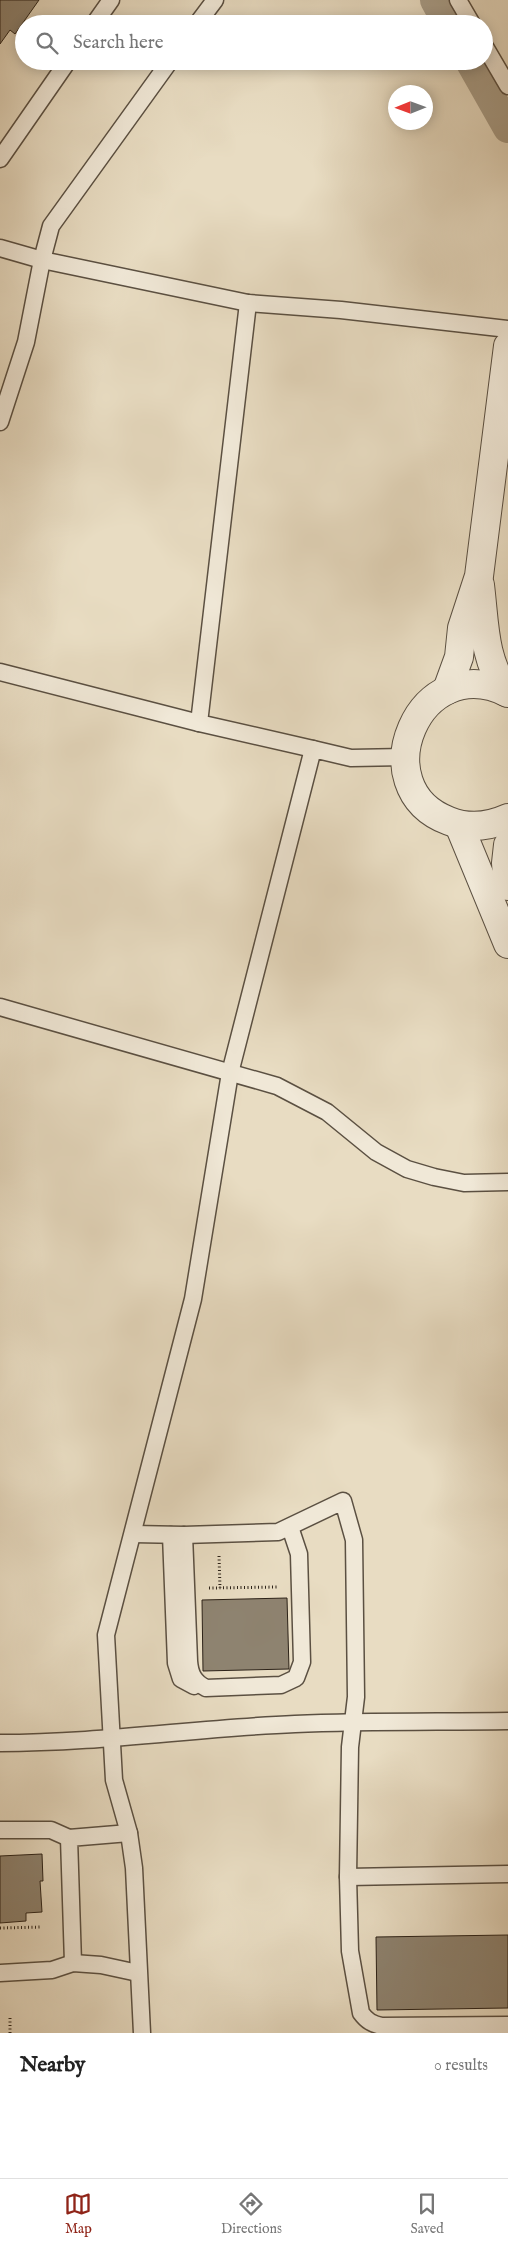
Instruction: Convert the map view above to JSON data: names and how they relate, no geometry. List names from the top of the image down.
{
  "north": "left",
  "page": {
    "search": "Search here",
    "heading": ["Nearby", "0 results"],
    "nav": ["Map", "Directions", "Saved"]
  }
}
